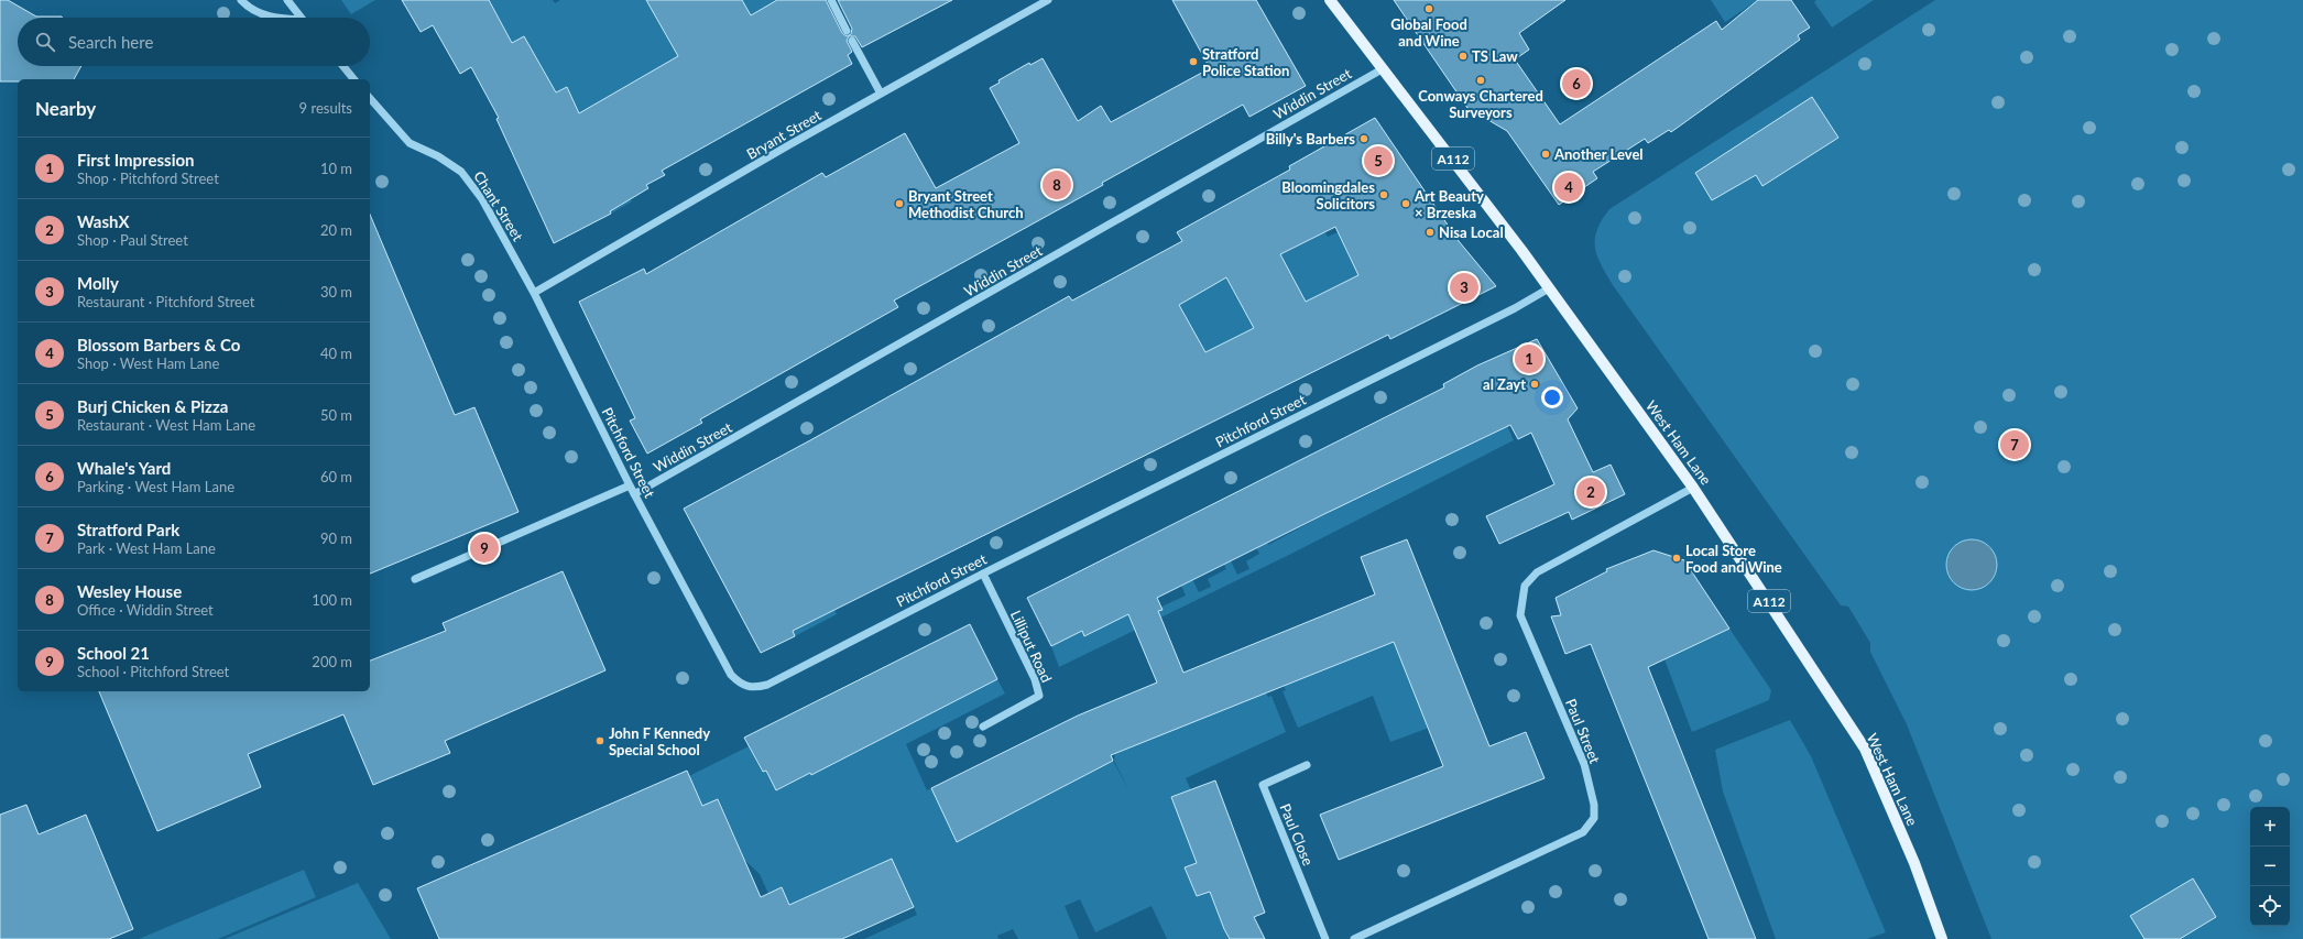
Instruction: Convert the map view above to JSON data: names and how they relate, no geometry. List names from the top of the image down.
{
  "streets": {
    "main road": ["A112", "West Ham Lane"],
    "street": [
      "Widdin Street",
      "Bryant Street",
      "Chant Street",
      "Pitchford Street",
      "Lilliput Road",
      "Paul Street",
      "Paul Close"
    ]
  },
  "crossings": [
    ["Widdin Street", "Pitchford Street"],
    ["Widdin Street", "West Ham Lane"],
    ["Bryant Street", "Chant Street"],
    ["Bryant Street", "Pitchford Street"],
    ["Chant Street", "Pitchford Street"],
    ["Pitchford Street", "West Ham Lane"],
    ["Pitchford Street", "Lilliput Road"],
    ["West Ham Lane", "Paul Street"]
  ],
  "places": [
    "Global Food and Wine",
    "TS Law",
    "Stratford Police Station",
    "Conways Chartered Surveyors",
    "Billy's Barbers",
    "Another Level",
    "Bloomingdales Solicitors",
    "Bryant Street Methodist Church",
    "Art Beauty × Brzeska",
    "Nisa Local",
    "al Zayt",
    "Local Store Food and Wine",
    "John F Kennedy Special School"
  ],
  "page": {
    "search": "Search here",
    "pins": [
      "6",
      "5",
      "8",
      "4",
      "3",
      "1",
      "7",
      "2",
      "9"
    ],
    "heading": ["Nearby", "9 results"],
    "list": [
      {
        "mark": "1",
        "name": "First Impression",
        "note": "Shop · Pitchford Street",
        "value": "10 m"
      },
      {
        "mark": "2",
        "name": "WashX",
        "note": "Shop · Paul Street",
        "value": "20 m"
      },
      {
        "mark": "3",
        "name": "Molly",
        "note": "Restaurant · Pitchford Street",
        "value": "30 m"
      },
      {
        "mark": "4",
        "name": "Blossom Barbers & Co",
        "note": "Shop · West Ham Lane",
        "value": "40 m"
      },
      {
        "mark": "5",
        "name": "Burj Chicken & Pizza",
        "note": "Restaurant · West Ham Lane",
        "value": "50 m"
      },
      {
        "mark": "6",
        "name": "Whale's Yard",
        "note": "Parking · West Ham Lane",
        "value": "60 m"
      },
      {
        "mark": "7",
        "name": "Stratford Park",
        "note": "Park · West Ham Lane",
        "value": "90 m"
      },
      {
        "mark": "8",
        "name": "Wesley House",
        "note": "Office · Widdin Street",
        "value": "100 m"
      },
      {
        "mark": "9",
        "name": "School 21",
        "note": "School · Pitchford Street",
        "value": "200 m"
      }
    ],
    "map_buttons": ["+", "−"]
  }
}
